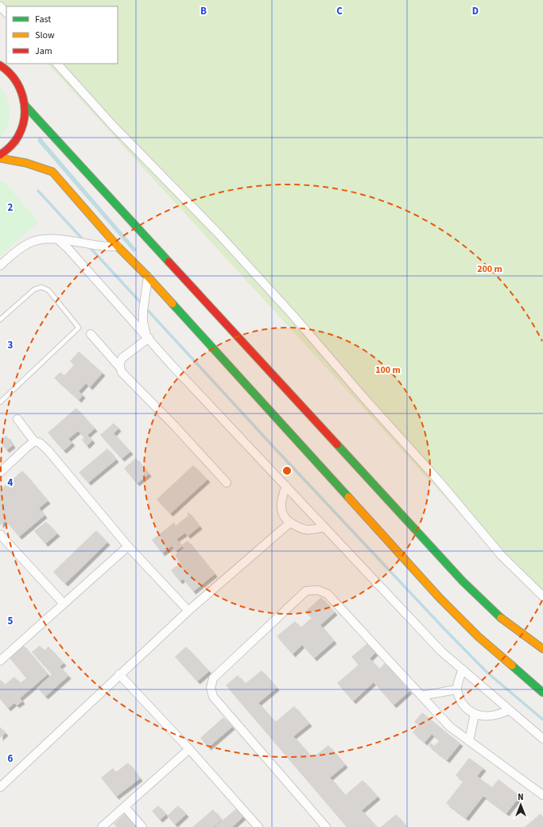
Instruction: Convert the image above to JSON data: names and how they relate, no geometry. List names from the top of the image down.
{
  "legend": ["Fast", "Slow", "Jam"],
  "north": "top",
  "grid": {
    "columns": ["B", "C", "D"],
    "rows": [
      "2",
      "3",
      "4",
      "5",
      "6"
    ]
  },
  "rings": ["200 m", "100 m"]
}
